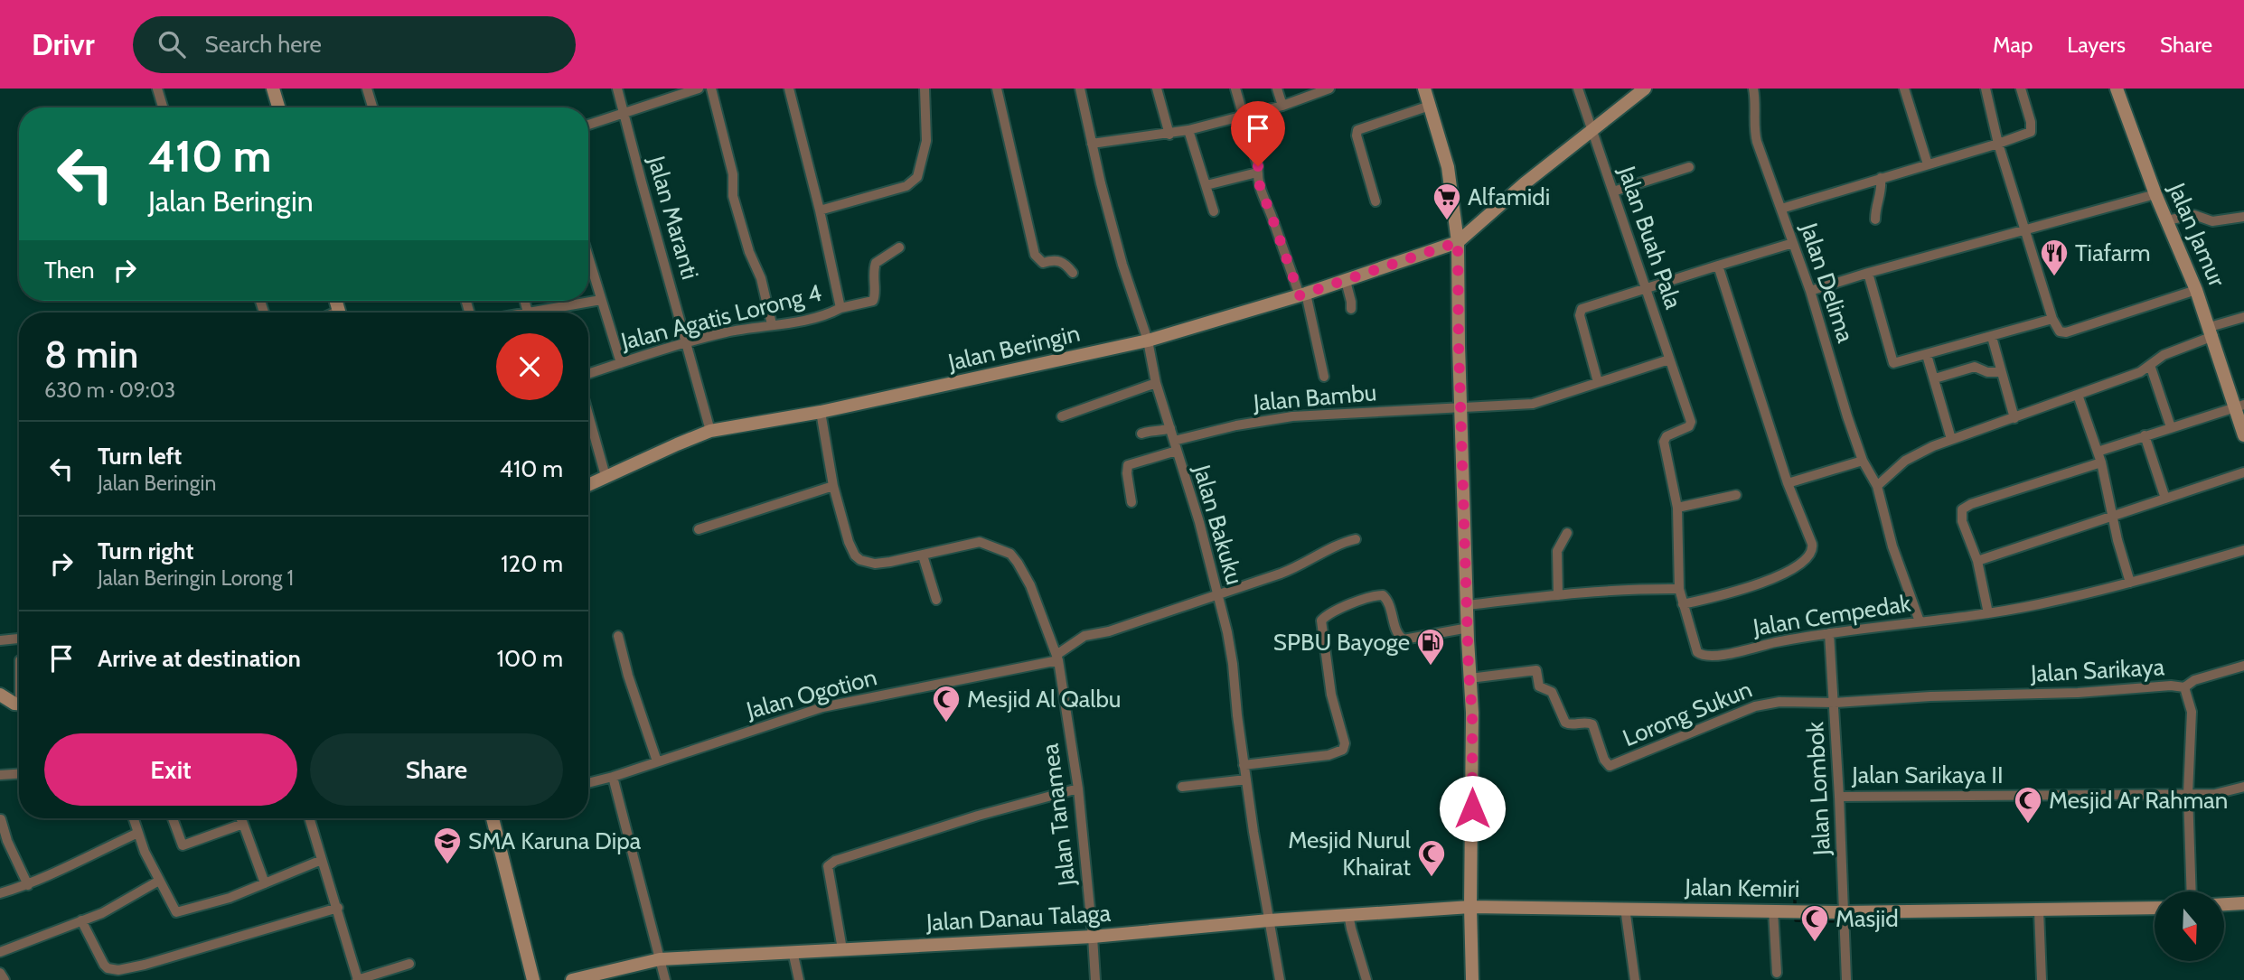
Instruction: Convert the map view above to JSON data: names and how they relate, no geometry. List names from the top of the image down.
{
  "streets": {
    "street": [
      "Jalan Maranti",
      "Jalan Jamur",
      "Jalan Buah Pala",
      "Jalan Delima",
      "Jalan Agatis Lorong 4",
      "Jalan Beringin",
      "Jalan Bambu",
      "Jalan Bakuku",
      "Jalan Cempedak",
      "Jalan Sarikaya",
      "Jalan Ogotion",
      "Lorong Sukun",
      "Jalan Sarikaya II",
      "Jalan Lombok",
      "Jalan Tanamea",
      "Jalan Kemiri",
      "Jalan Danau Talaga"
    ]
  },
  "crossings": [
    ["Jalan Maranti", "Jalan Agatis Lorong 4"],
    ["Jalan Maranti", "Jalan Beringin"],
    ["Jalan Buah Pala", "Jalan Cempedak"],
    ["Jalan Delima", "Jalan Cempedak"],
    ["Jalan Beringin", "Jalan Bakuku"],
    ["Jalan Beringin", "Jalan Tanamea"],
    ["Jalan Bambu", "Jalan Bakuku"],
    ["Jalan Bakuku", "Jalan Danau Talaga"],
    ["Jalan Cempedak", "Jalan Lombok"],
    ["Jalan Sarikaya", "Lorong Sukun"],
    ["Jalan Sarikaya", "Jalan Sarikaya II"],
    ["Jalan Sarikaya", "Jalan Lombok"],
    ["Jalan Ogotion", "Jalan Tanamea"],
    ["Lorong Sukun", "Jalan Lombok"],
    ["Jalan Sarikaya II", "Jalan Lombok"],
    ["Jalan Lombok", "Jalan Kemiri"],
    ["Jalan Tanamea", "Jalan Danau Talaga"],
    ["Jalan Kemiri", "Jalan Danau Talaga"]
  ],
  "places": {
    "supermarket": ["Alfamidi"],
    "restaurant": ["Tiafarm"],
    "fuel station": ["SPBU Bayoge"],
    "mosque": [
      "Mesjid Al Qalbu",
      "Mesjid Ar Rahman",
      "Mesjid Nurul Khairat",
      "Masjid"
    ],
    "school or university": ["SMA Karuna Dipa"]
  },
  "north": "bottom",
  "page": {
    "header": "Drivr",
    "search": "Search here",
    "nav": ["Map", "Layers", "Share"],
    "turn": ["410 m", "Jalan Beringin"],
    "then": "Then",
    "heading": ["8 min", "630 m · 09:03"],
    "list": [
      {
        "name": "Turn left",
        "note": "Jalan Beringin",
        "value": "410 m"
      },
      {
        "name": "Turn right",
        "note": "Jalan Beringin Lorong 1",
        "value": "120 m"
      },
      {
        "name": "Arrive at destination",
        "value": "100 m"
      }
    ],
    "buttons": ["Exit", "Share"]
  }
}
